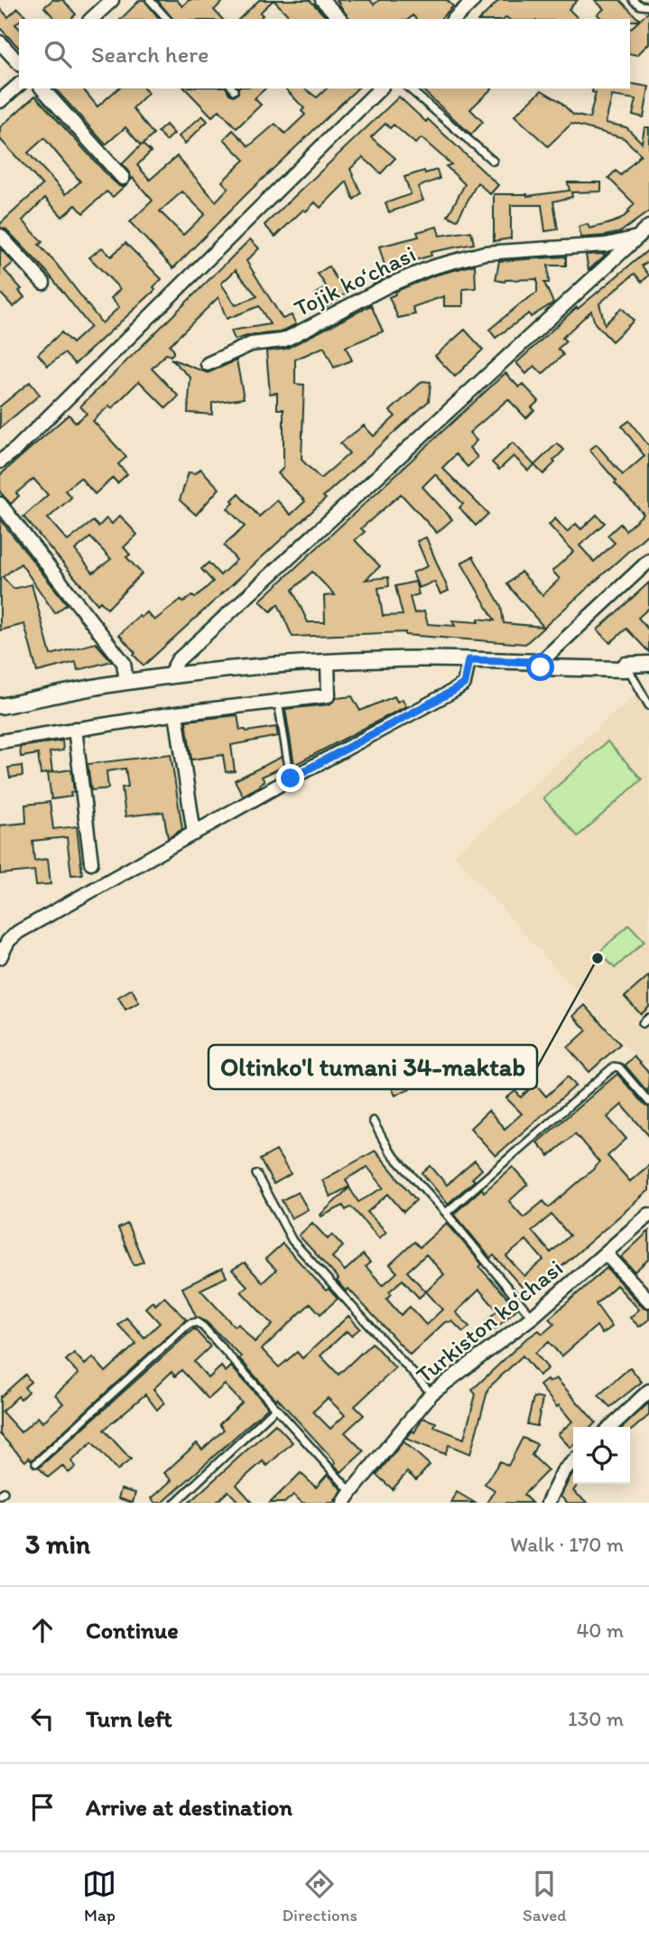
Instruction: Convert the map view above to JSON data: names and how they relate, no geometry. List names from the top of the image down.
{
  "streets": {
    "street": ["Tojik koʻchasi", "Turkiston koʻchasi"]
  },
  "places": ["Oltinko'l tumani 34-maktab"],
  "page": {
    "search": "Search here",
    "heading": ["3 min", "Walk · 170 m"],
    "list": [
      ["Continue", "40 m"],
      ["Turn left", "130 m"],
      "Arrive at destination"
    ],
    "nav": ["Map", "Directions", "Saved"]
  }
}
